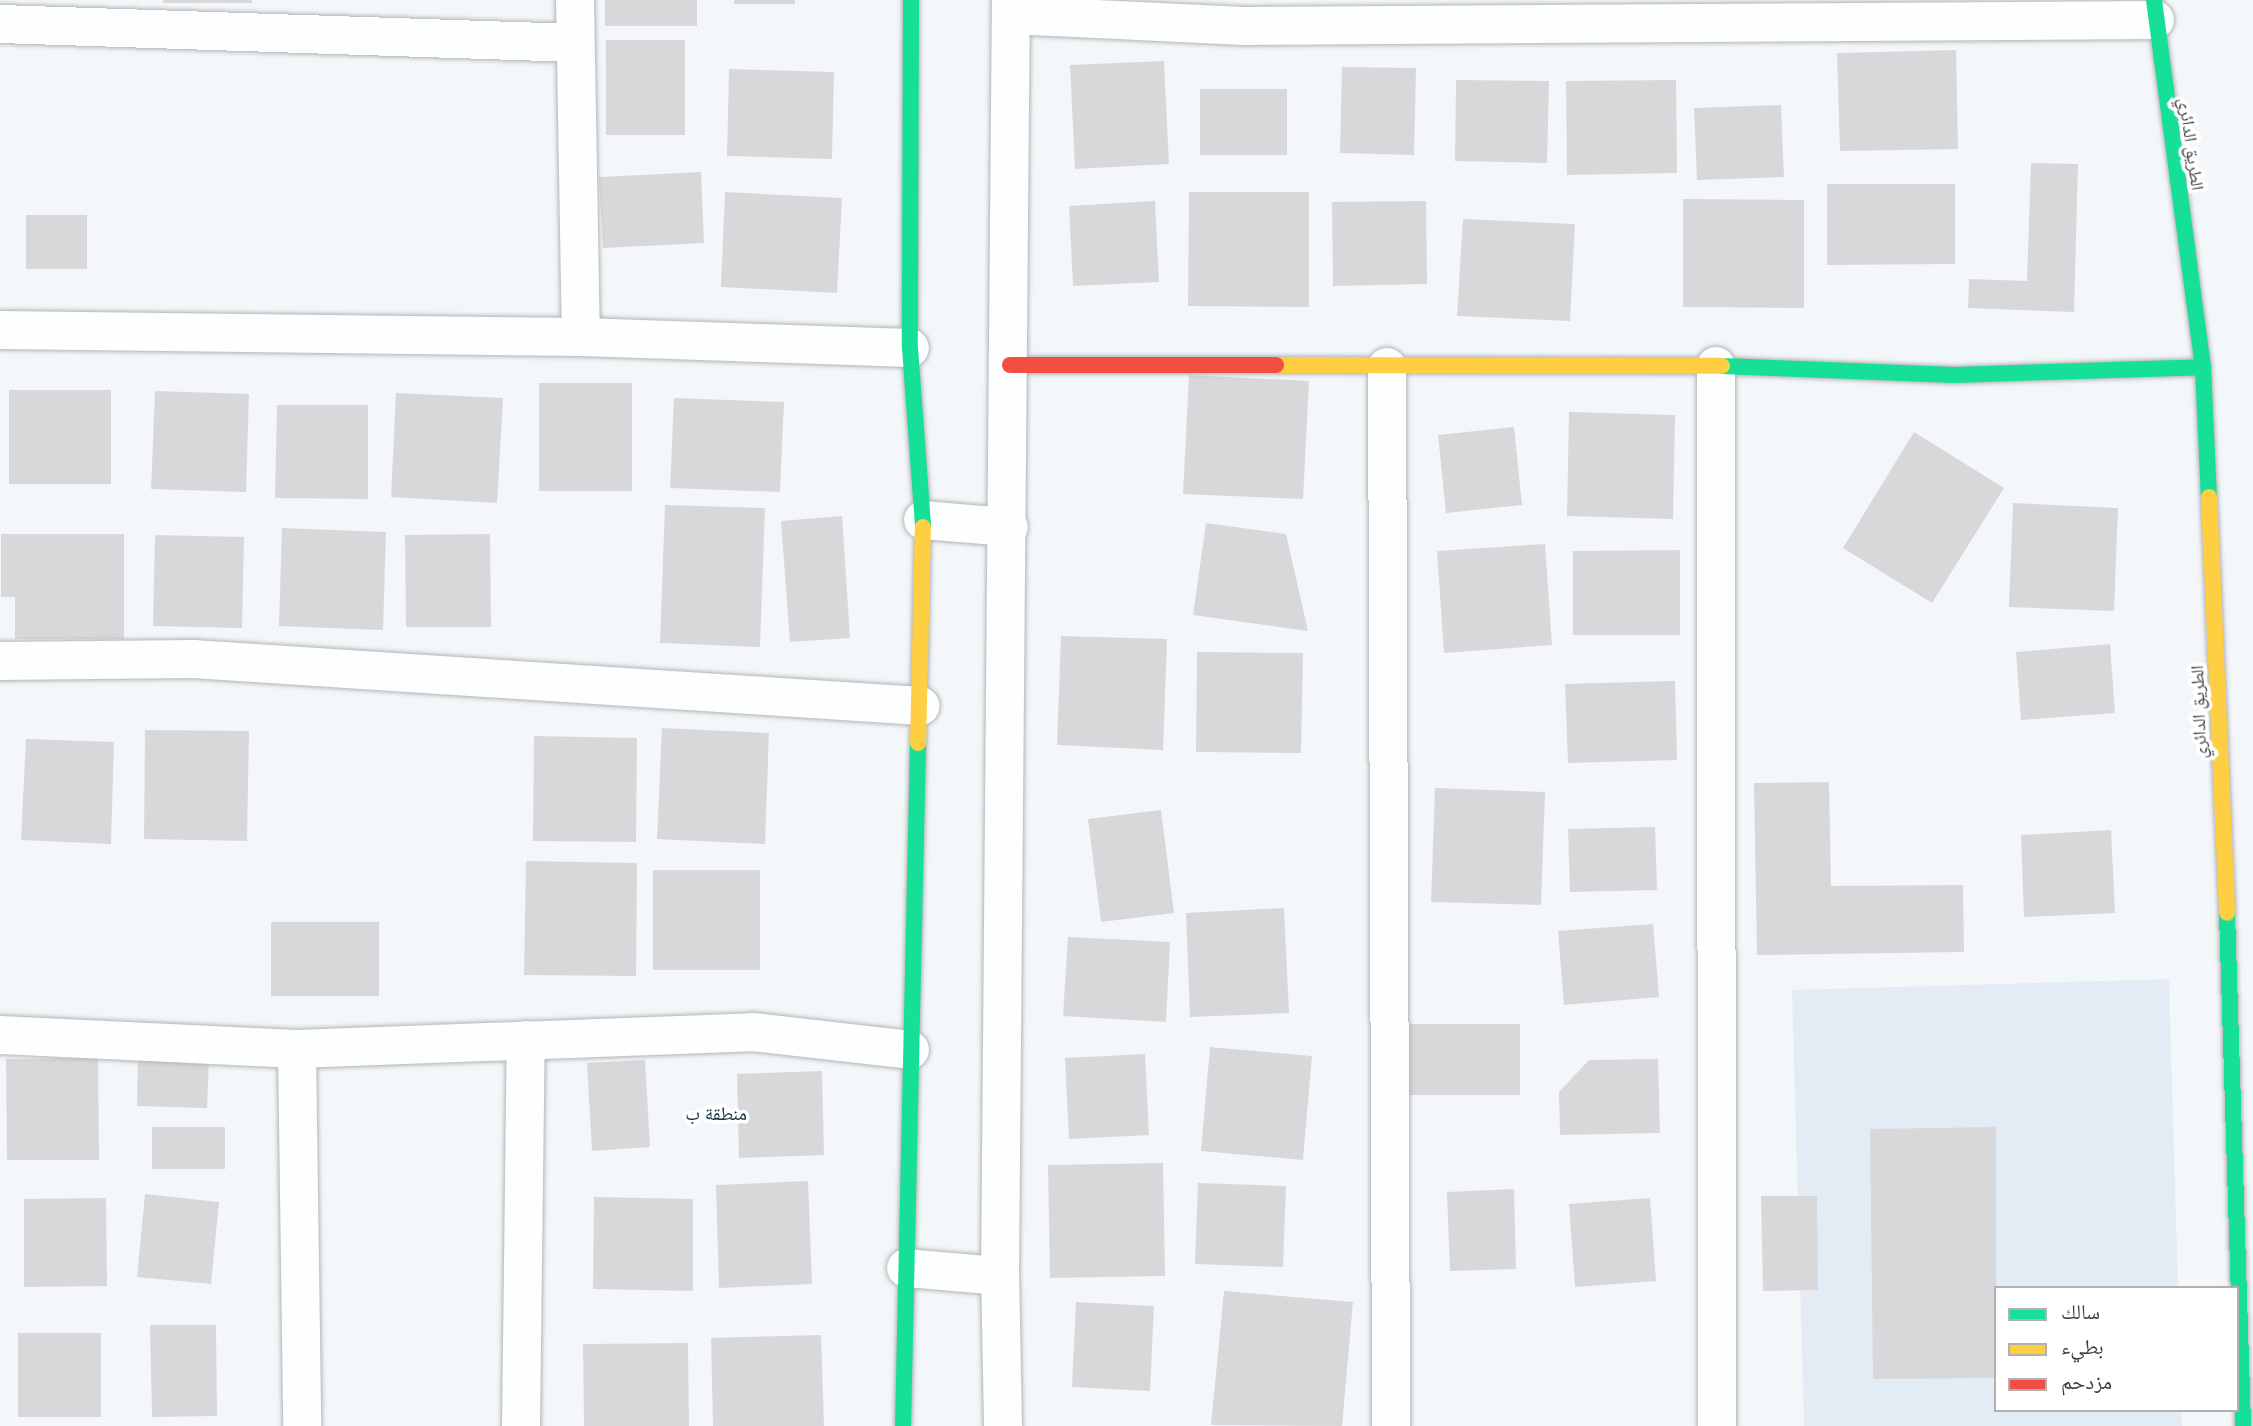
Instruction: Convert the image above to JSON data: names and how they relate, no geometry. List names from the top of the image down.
{
  "streets": {
    "main road": ["الطريق الدائري"]
  },
  "districts": ["منطقة ب"],
  "legend": ["سالك", "بطيء", "مزدحم"]
}
